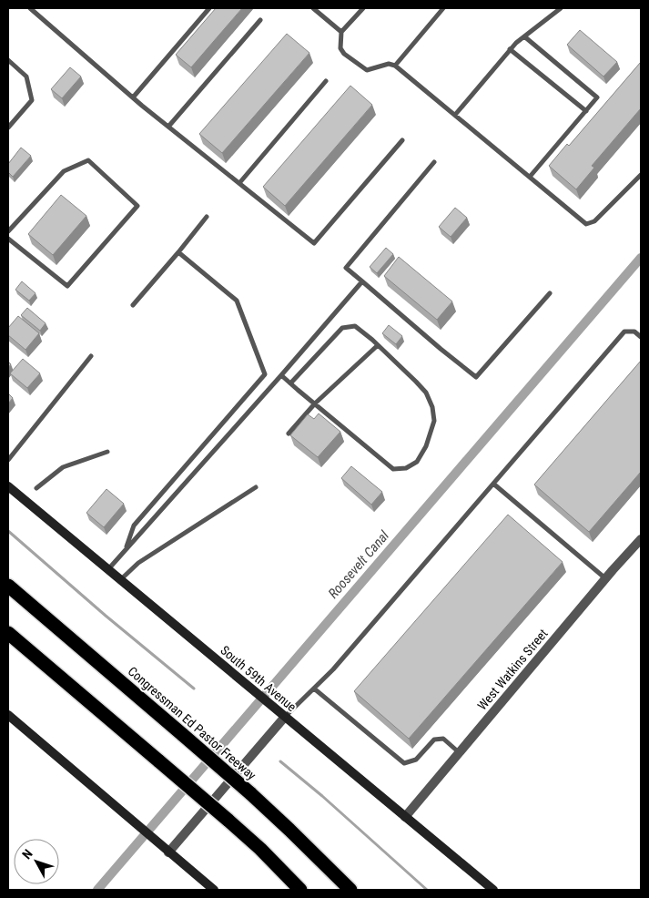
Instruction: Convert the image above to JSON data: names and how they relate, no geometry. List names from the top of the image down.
{
  "streets": {
    "highway": ["Congressman Ed Pastor Freeway"],
    "main road": ["South 59th Avenue"],
    "street": ["West Watkins Street"]
  },
  "crossings": [
    ["West Watkins Street", "South 59th Avenue"]
  ],
  "water": ["Roosevelt Canal"],
  "north": "top left"
}
